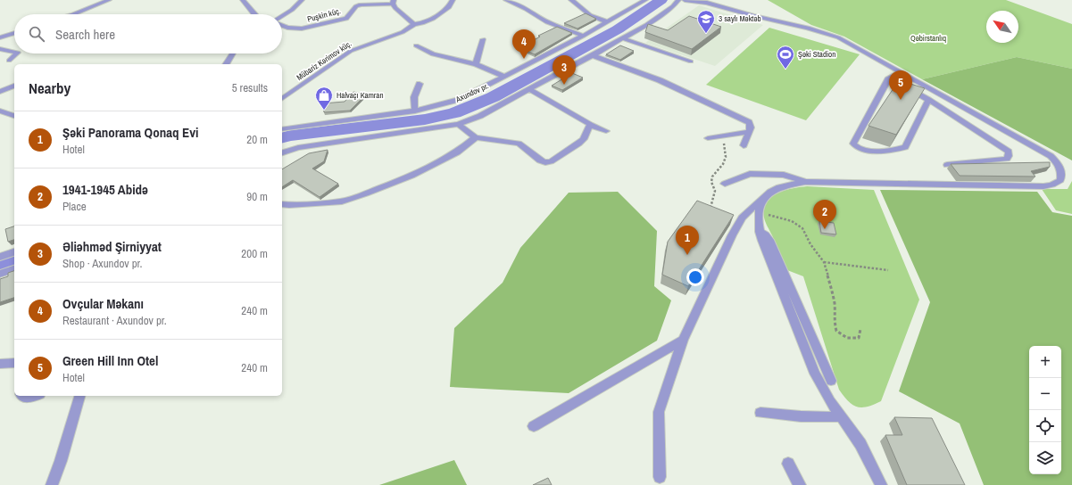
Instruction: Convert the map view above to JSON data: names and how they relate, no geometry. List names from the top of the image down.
{
  "streets": {
    "street": ["Puşkin küç.", "Mübariz Kərimov küç.", "Axundov pr."]
  },
  "crossings": [
    ["Puşkin küç.", "Mübariz Kərimov küç."]
  ],
  "parks": ["Qəbirstanlıq"],
  "places": {
    "school or university": ["3 saylı Məktəb"],
    "sports": ["Şəki Stadion"],
    "shop": ["Halvaçı Kamran"]
  },
  "north": "top left",
  "page": {
    "search": "Search here",
    "pins": [
      "4",
      "3",
      "5",
      "2",
      "1"
    ],
    "heading": ["Nearby", "5 results"],
    "list": [
      {
        "mark": "1",
        "name": "Şəki Panorama Qonaq Evi",
        "note": "Hotel",
        "value": "20 m"
      },
      {
        "mark": "2",
        "name": "1941-1945 Abidə",
        "note": "Place",
        "value": "90 m"
      },
      {
        "mark": "3",
        "name": "Əliəhməd Şirniyyat",
        "note": "Shop · Axundov pr.",
        "value": "200 m"
      },
      {
        "mark": "4",
        "name": "Ovçular Məkanı",
        "note": "Restaurant · Axundov pr.",
        "value": "240 m"
      },
      {
        "mark": "5",
        "name": "Green Hill Inn Otel",
        "note": "Hotel",
        "value": "240 m"
      }
    ],
    "map_buttons": ["+", "−"]
  }
}
